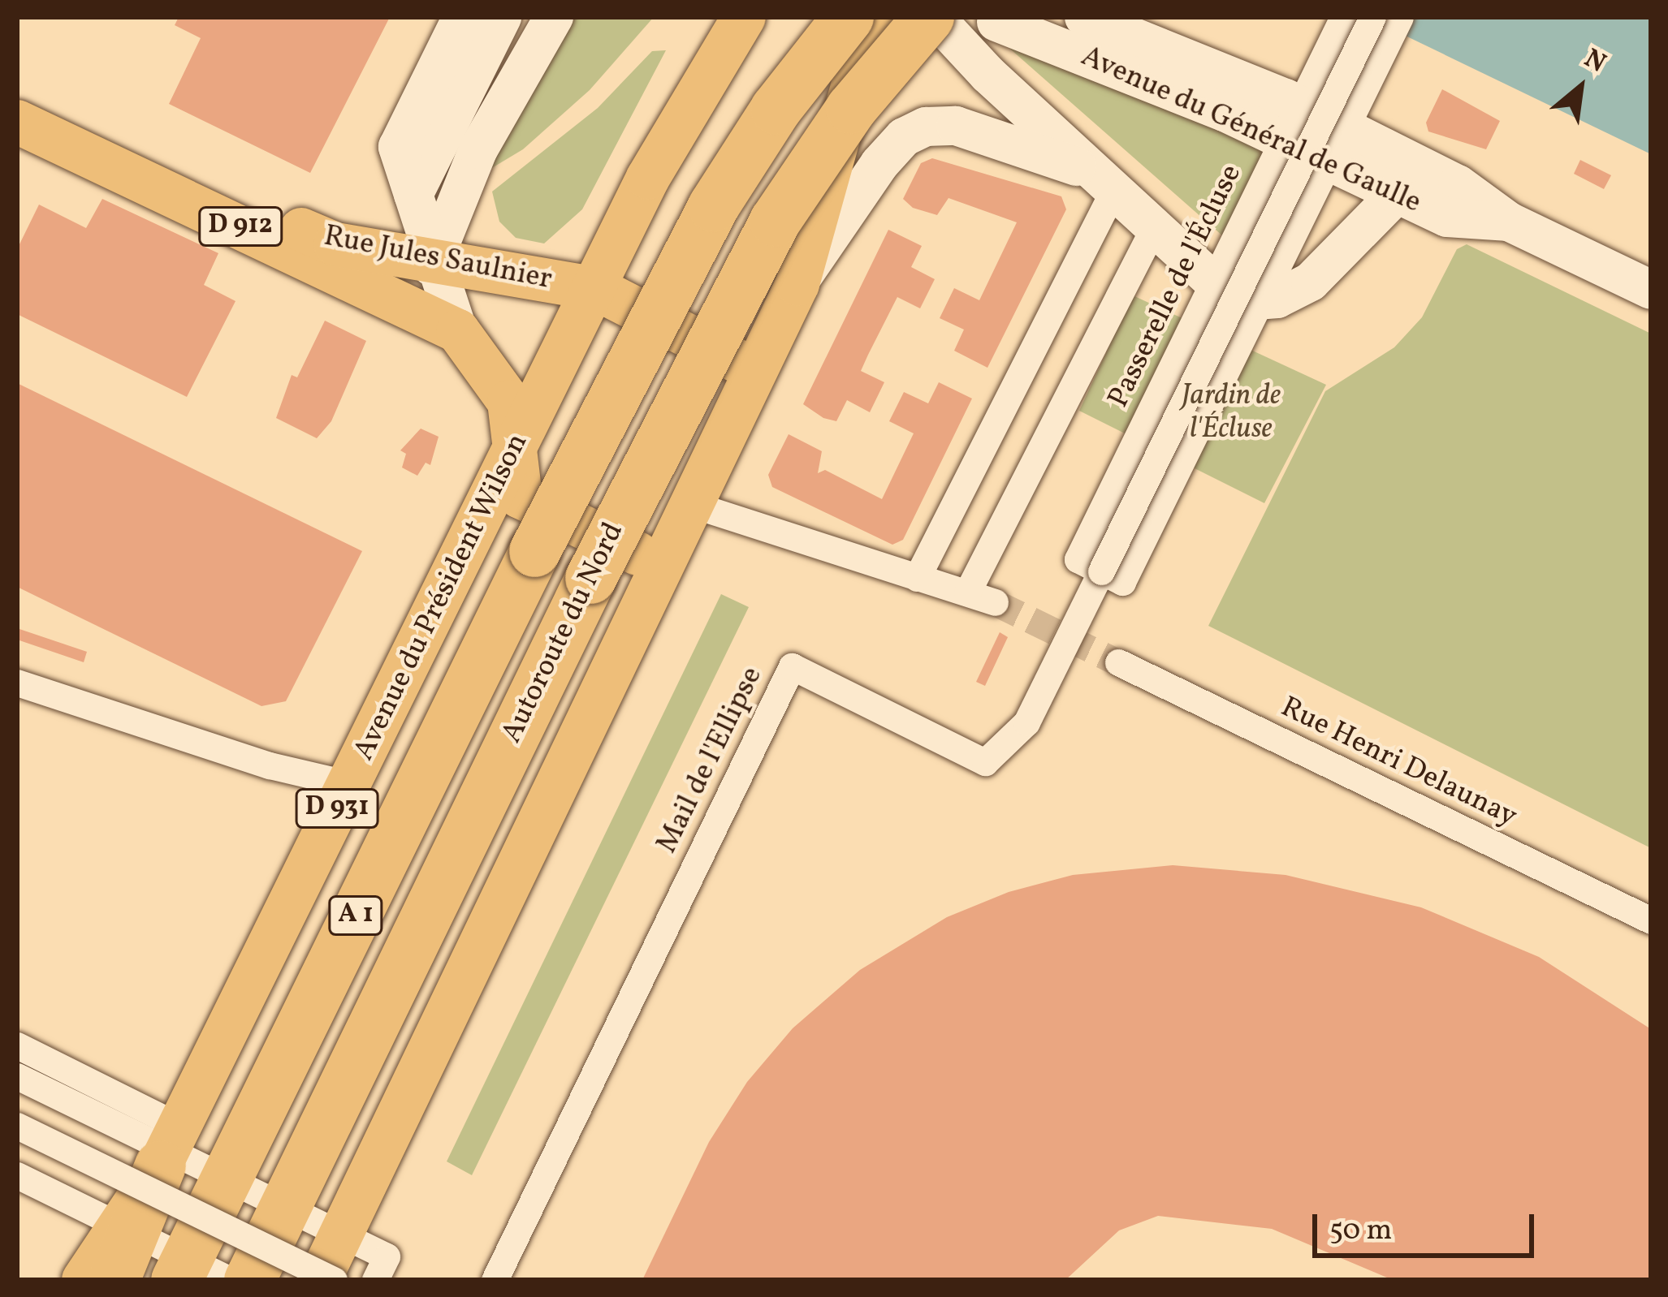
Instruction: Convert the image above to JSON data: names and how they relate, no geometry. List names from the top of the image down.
{
  "streets": {
    "highway": ["Autoroute du Nord", "A 1"],
    "main road": [
      "D 912",
      "Rue Jules Saulnier",
      "Avenue du Président Wilson",
      "D 931"
    ],
    "street": [
      "Avenue du Général de Gaulle",
      "Passerelle de l'Écluse",
      "Mail de l'Ellipse",
      "Rue Henri Delaunay"
    ]
  },
  "crossings": [
    ["D 912", "Rue Jules Saulnier"],
    ["D 912", "Avenue du Président Wilson"],
    ["Rue Jules Saulnier", "Avenue du Président Wilson"],
    ["Passerelle de l'Écluse", "Mail de l'Ellipse"]
  ],
  "parks": ["Jardin de l'Écluse"],
  "scale_bar": "50 m",
  "north": "top right"
}
